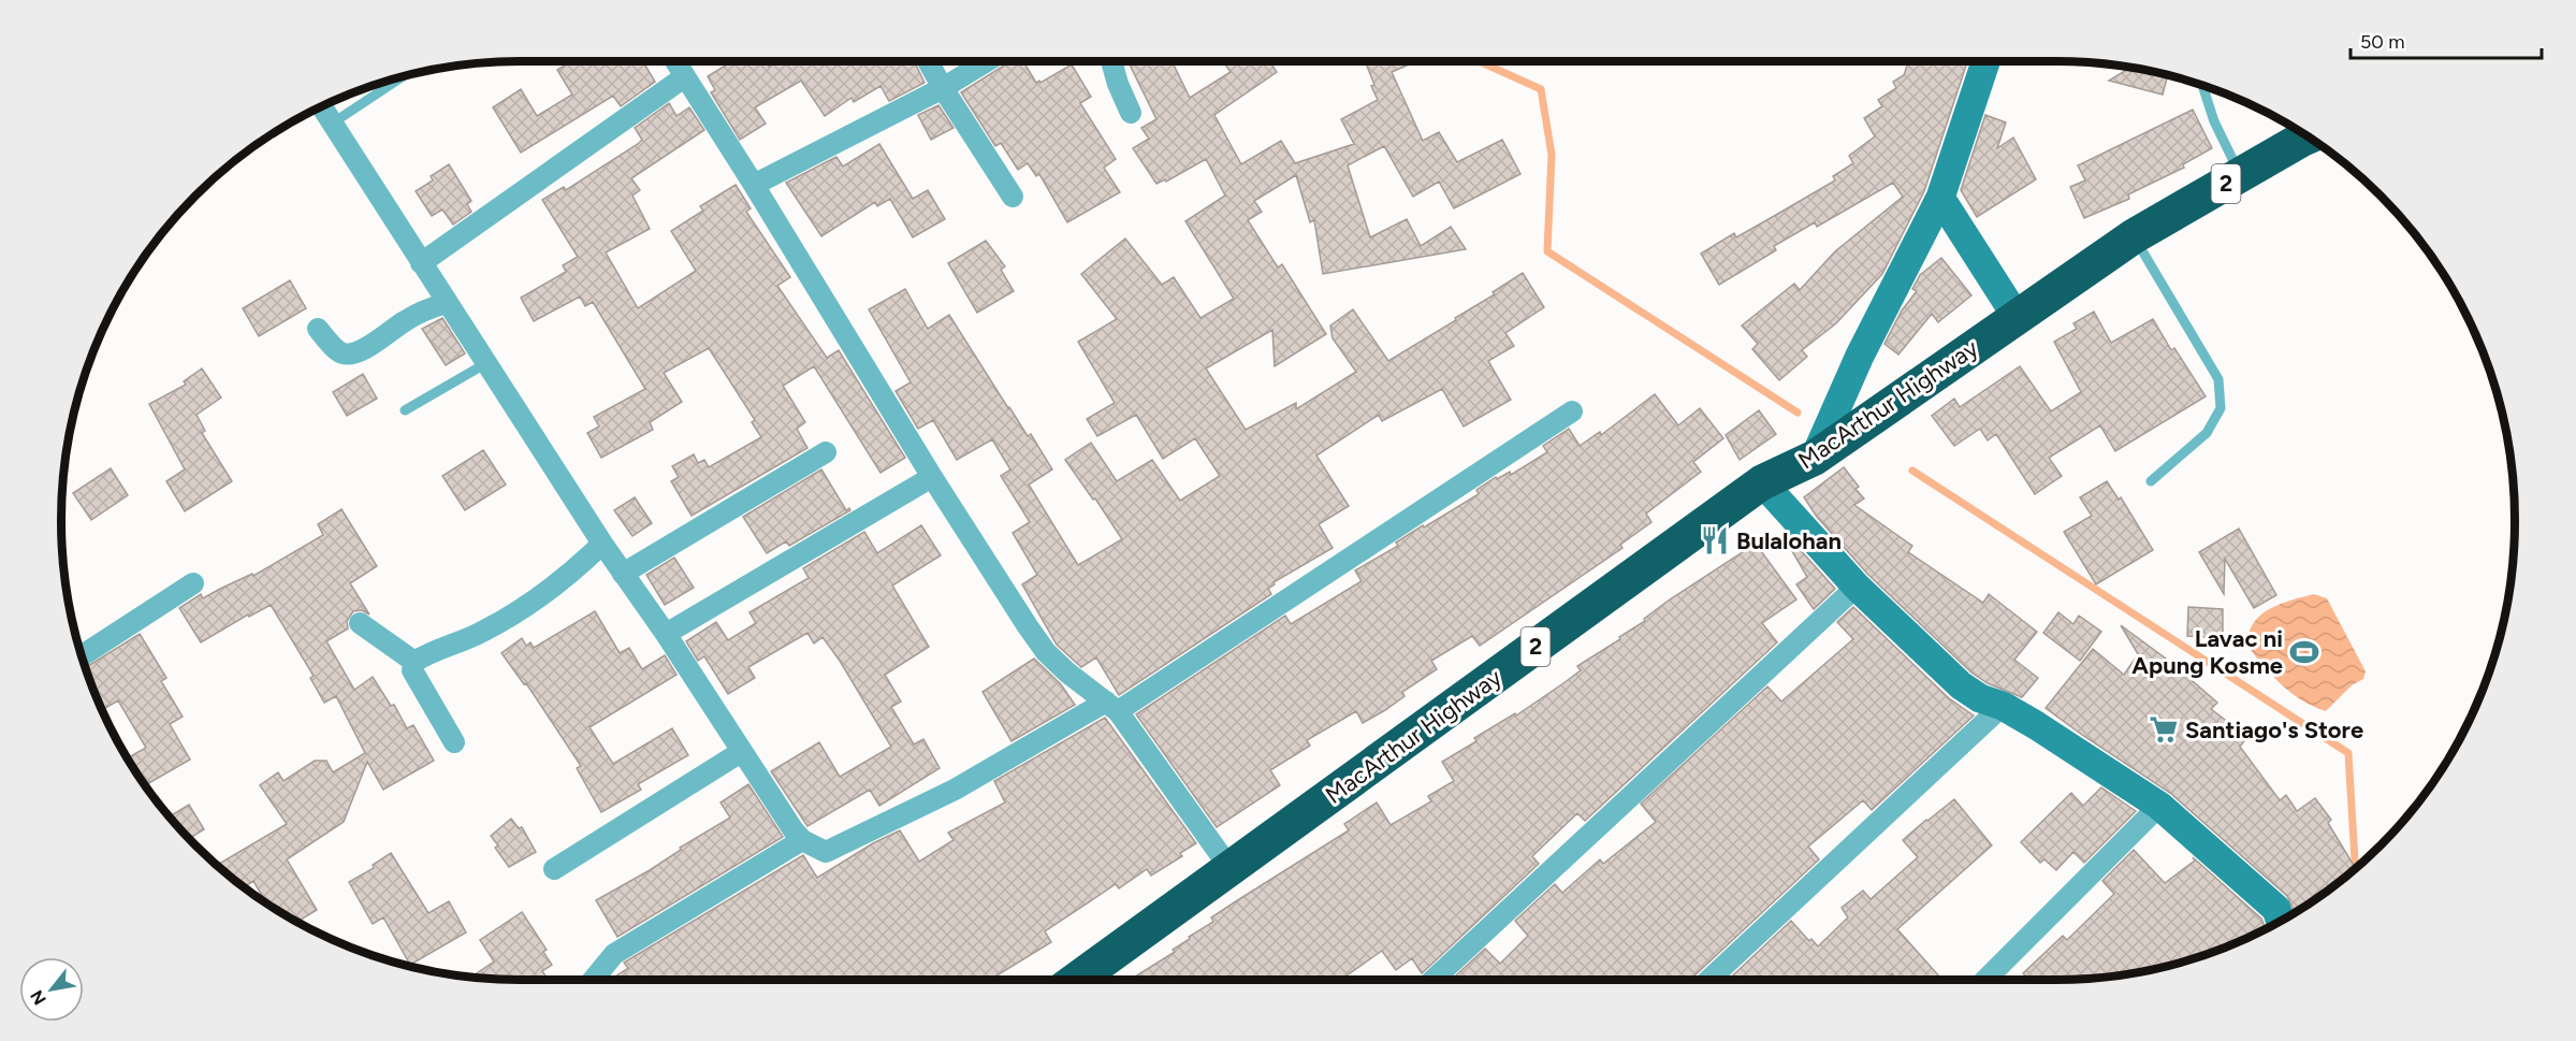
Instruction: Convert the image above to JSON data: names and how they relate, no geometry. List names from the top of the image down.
{
  "streets": {
    "highway": ["2", "MacArthur Highway"]
  },
  "places": {
    "restaurant": ["Bulalohan"],
    "sports": ["Lavac ni Apung Kosme"],
    "supermarket": ["Santiago's Store"]
  },
  "scale_bar": "50 m",
  "north": "bottom left"
}
